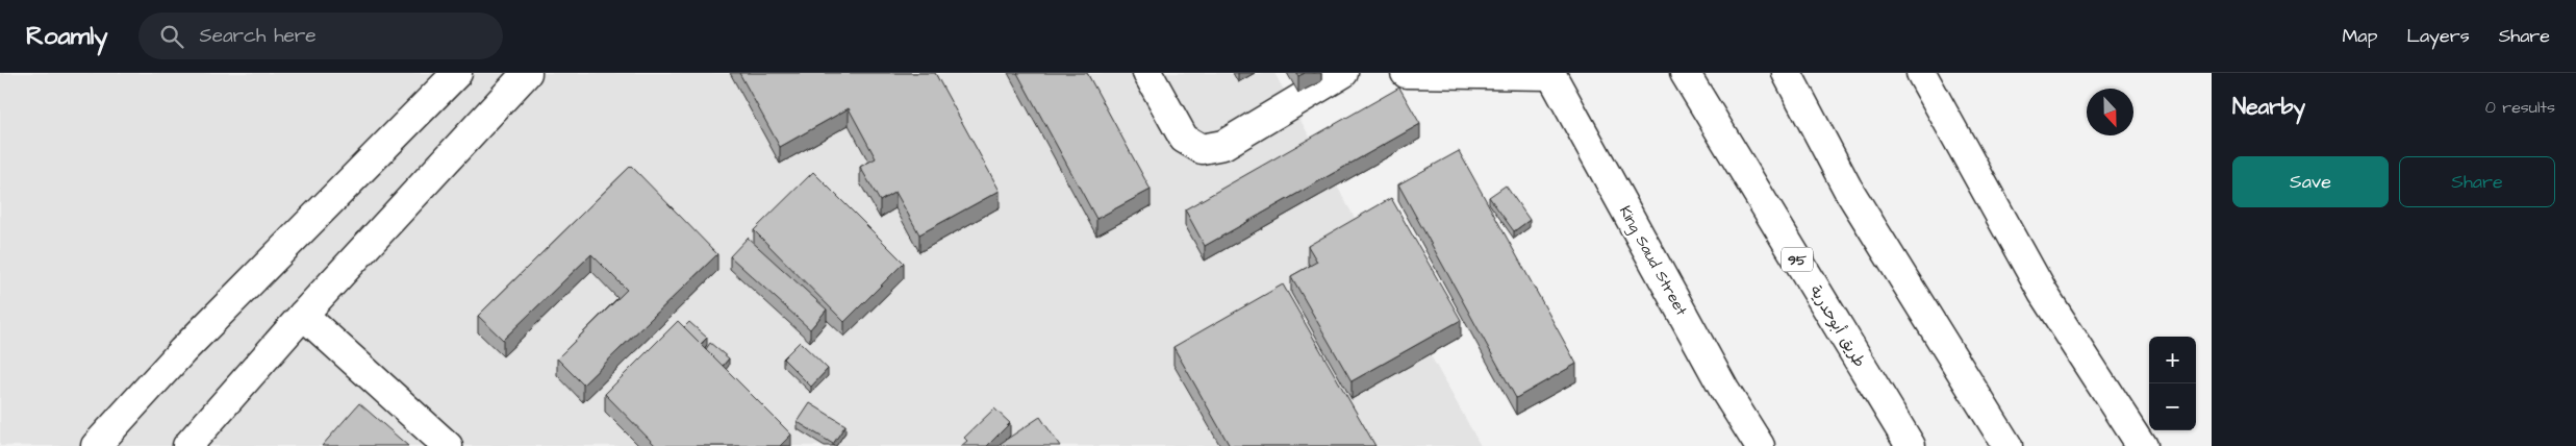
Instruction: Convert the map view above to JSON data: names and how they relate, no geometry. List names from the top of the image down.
{
  "streets": {
    "main road": ["95", "King Saud Street", "طريق أبوحدرية"]
  },
  "north": "bottom",
  "page": {
    "header": "Roamly",
    "search": "Search here",
    "nav": ["Map", "Layers", "Share"],
    "heading": ["Nearby", "0 results"],
    "buttons": ["Save", "Share"],
    "map_buttons": ["+", "−"]
  }
}
